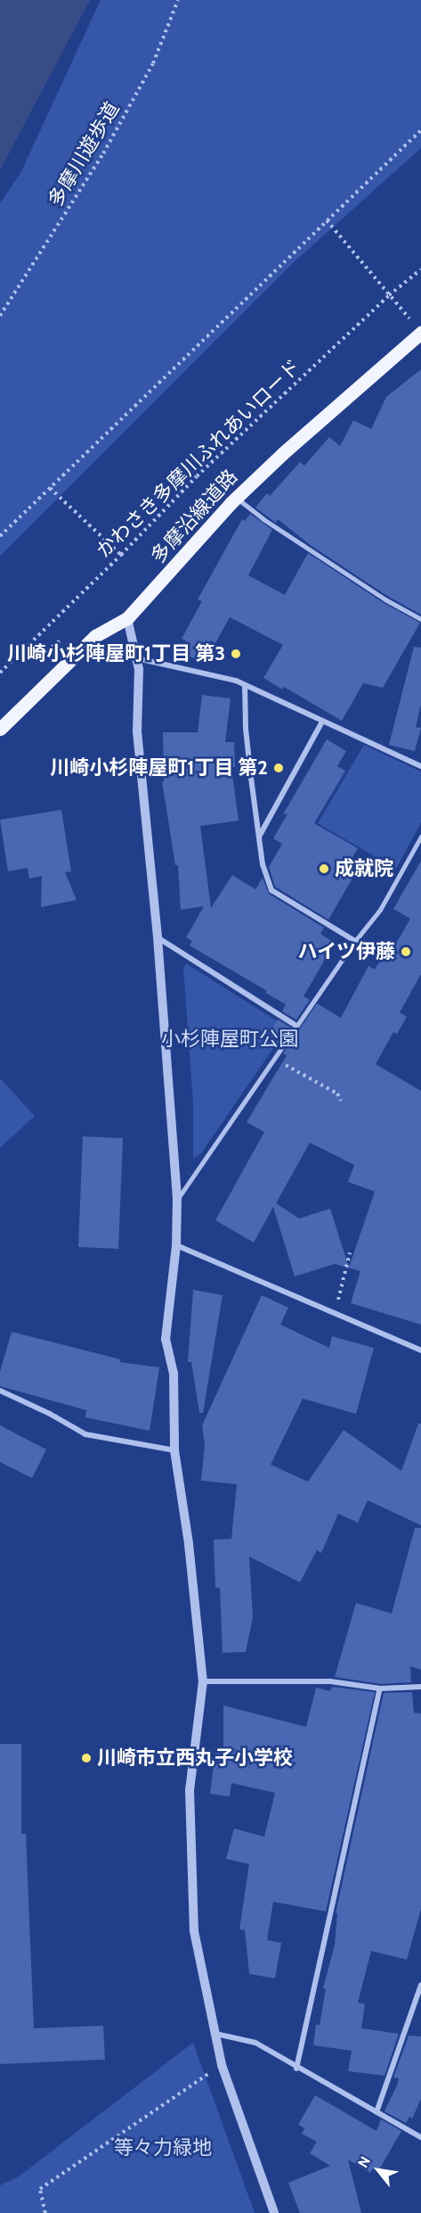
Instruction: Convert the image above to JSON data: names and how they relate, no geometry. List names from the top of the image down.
{
  "streets": {
    "main road": ["多摩沿線道路"],
    "path": ["多摩川遊歩道", "かわさき多摩川ふれあいロード"]
  },
  "parks": ["小杉陣屋町公園", "等々力緑地"],
  "places": [
    "川崎小杉陣屋町1丁目 第3",
    "川崎小杉陣屋町1丁目 第2",
    "成就院",
    "ハイツ伊藤",
    "川崎市立西丸子小学校"
  ],
  "north": "top left"
}
